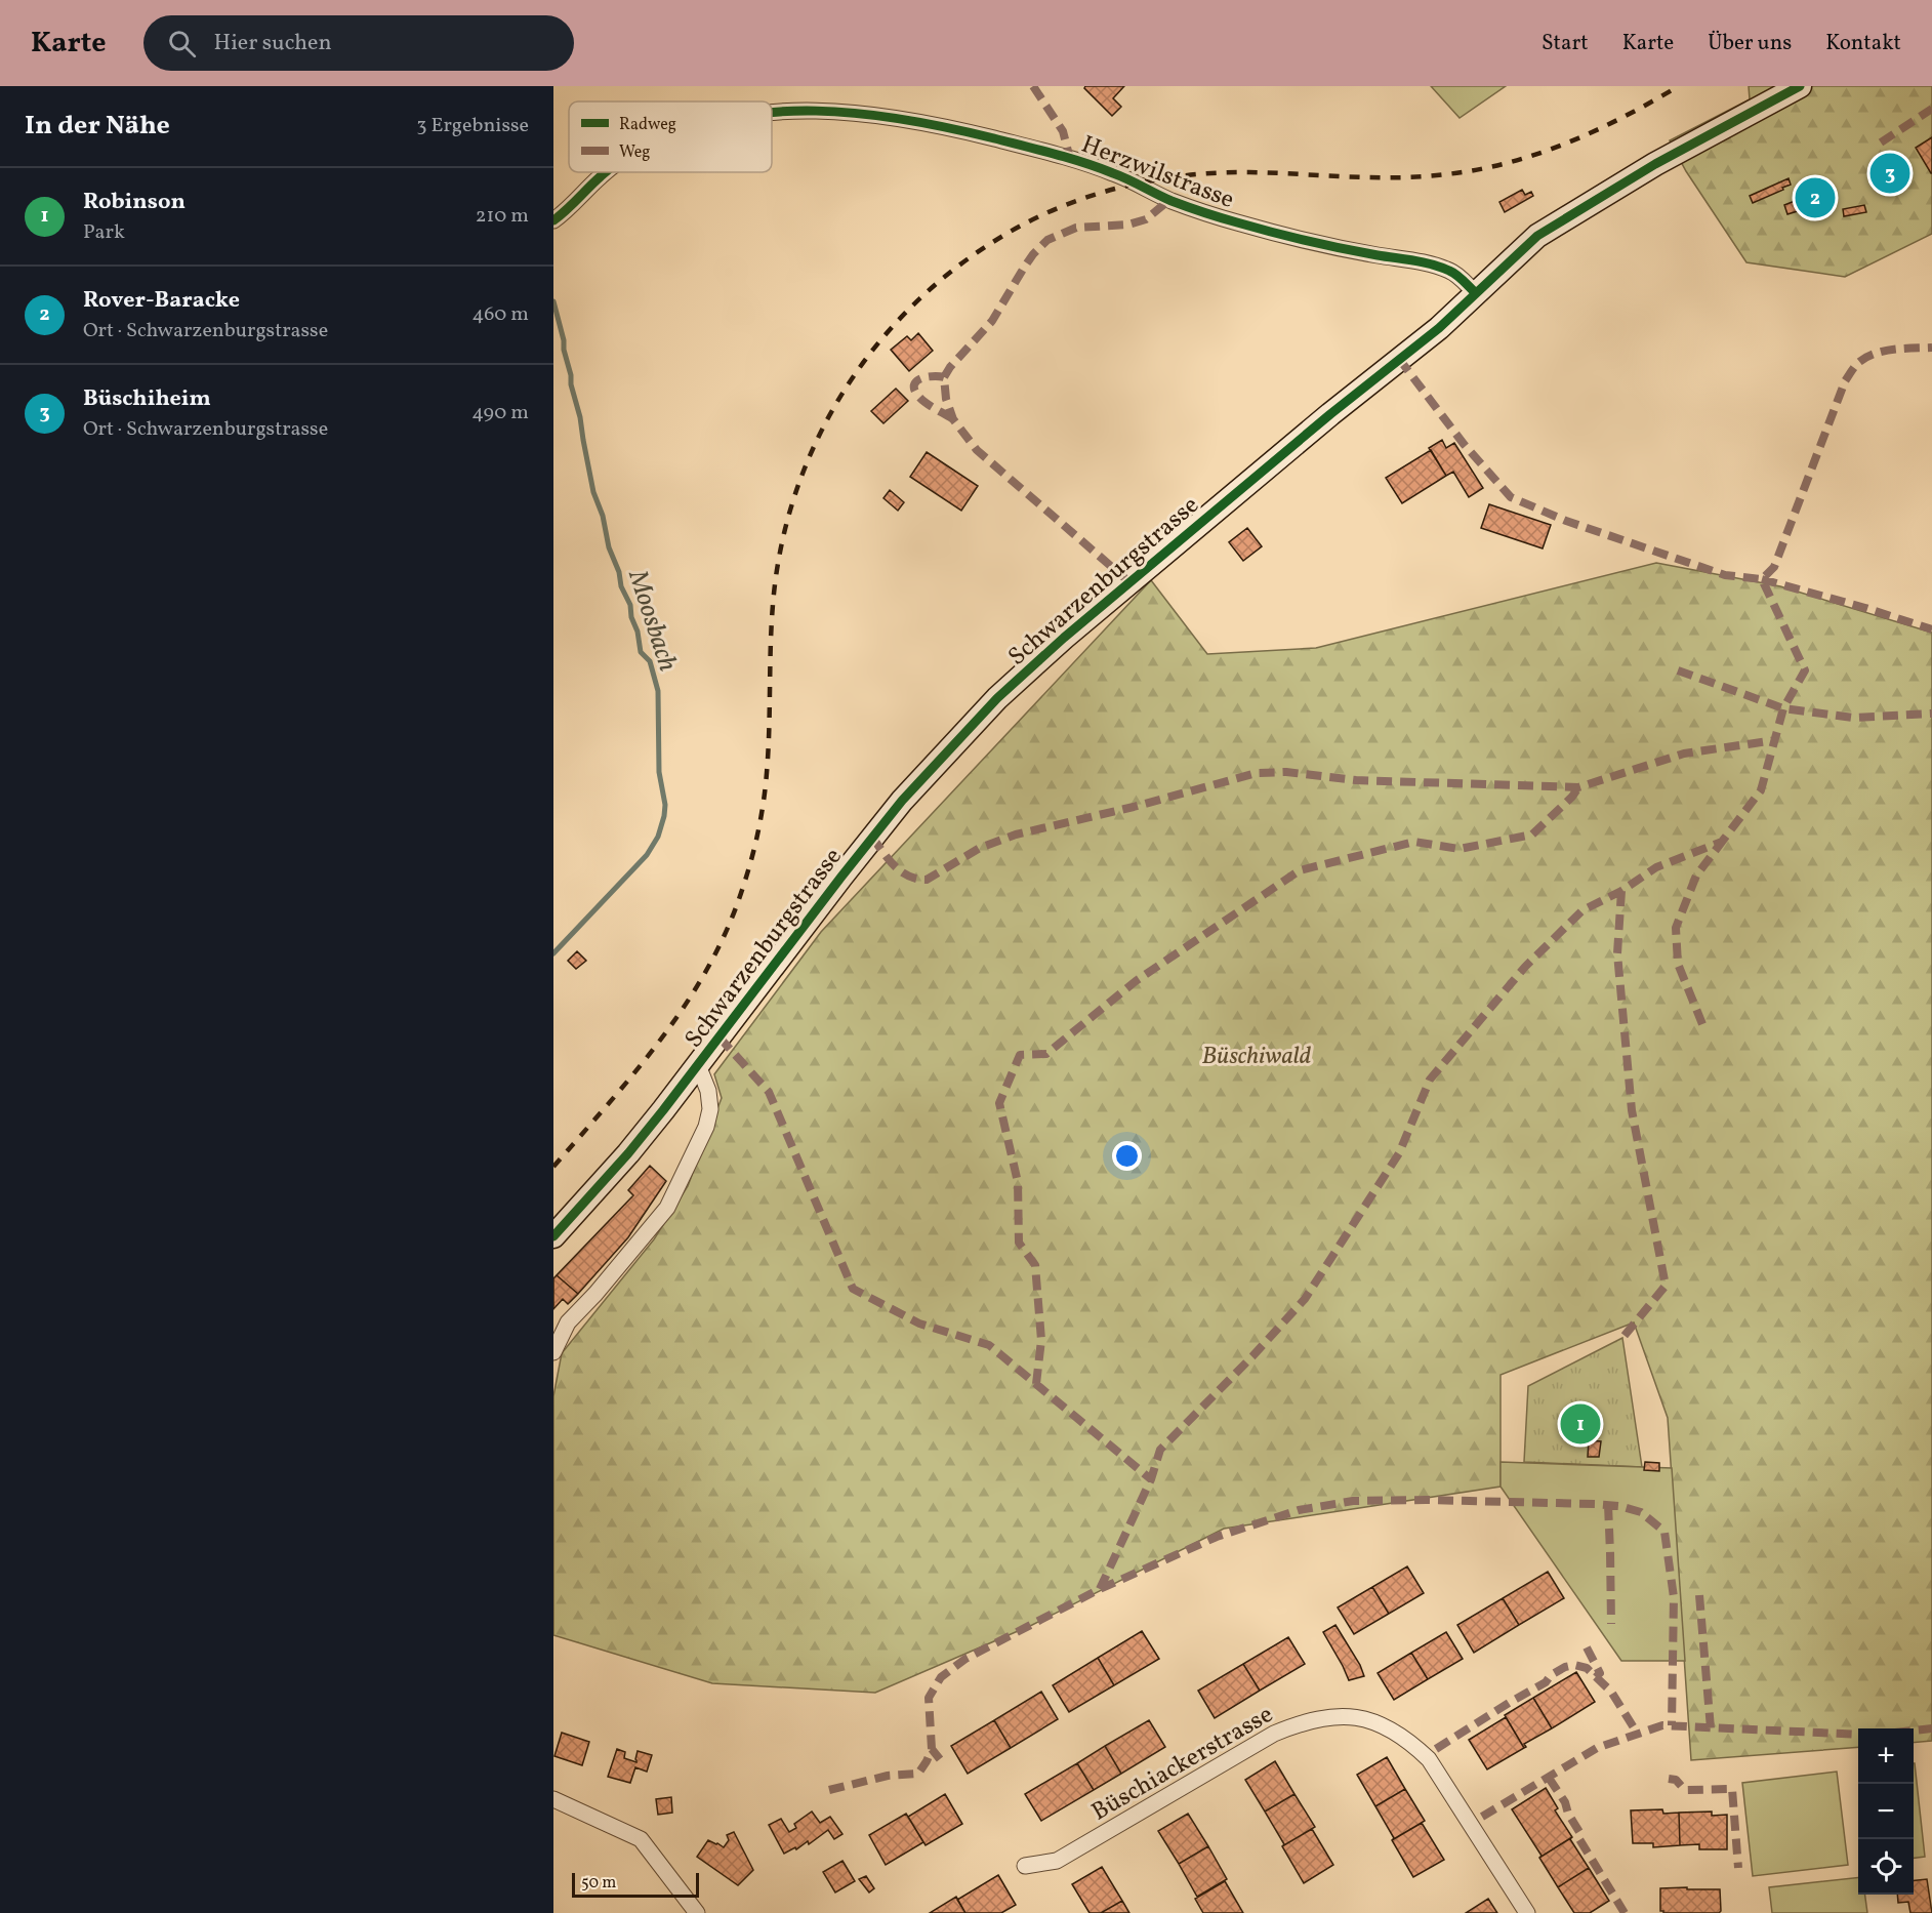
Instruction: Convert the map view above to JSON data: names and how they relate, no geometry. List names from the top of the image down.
{
  "streets": {
    "main road": ["Schwarzenburgstrasse"],
    "street": ["Herzwilstrasse", "Büschiackerstrasse"]
  },
  "crossings": [
    ["Herzwilstrasse", "Schwarzenburgstrasse"]
  ],
  "water": ["Moosbach"],
  "parks": ["Büschiwald"],
  "legend": ["Radweg", "Weg"],
  "scale_bar": "50 m",
  "page": {
    "header": "Karte",
    "search": "Hier suchen",
    "nav": [
      "Start",
      "Karte",
      "Über uns",
      "Kontakt"
    ],
    "heading": ["In der Nähe", "3 Ergebnisse"],
    "pins": ["3", "2", "1"],
    "list": [
      {
        "mark": "1",
        "name": "Robinson",
        "note": "Park",
        "value": "210 m"
      },
      {
        "mark": "2",
        "name": "Rover-Baracke",
        "note": "Ort · Schwarzenburgstrasse",
        "value": "460 m"
      },
      {
        "mark": "3",
        "name": "Büschiheim",
        "note": "Ort · Schwarzenburgstrasse",
        "value": "490 m"
      }
    ],
    "map_buttons": ["+", "−"],
    "scale": "50 m"
  }
}
